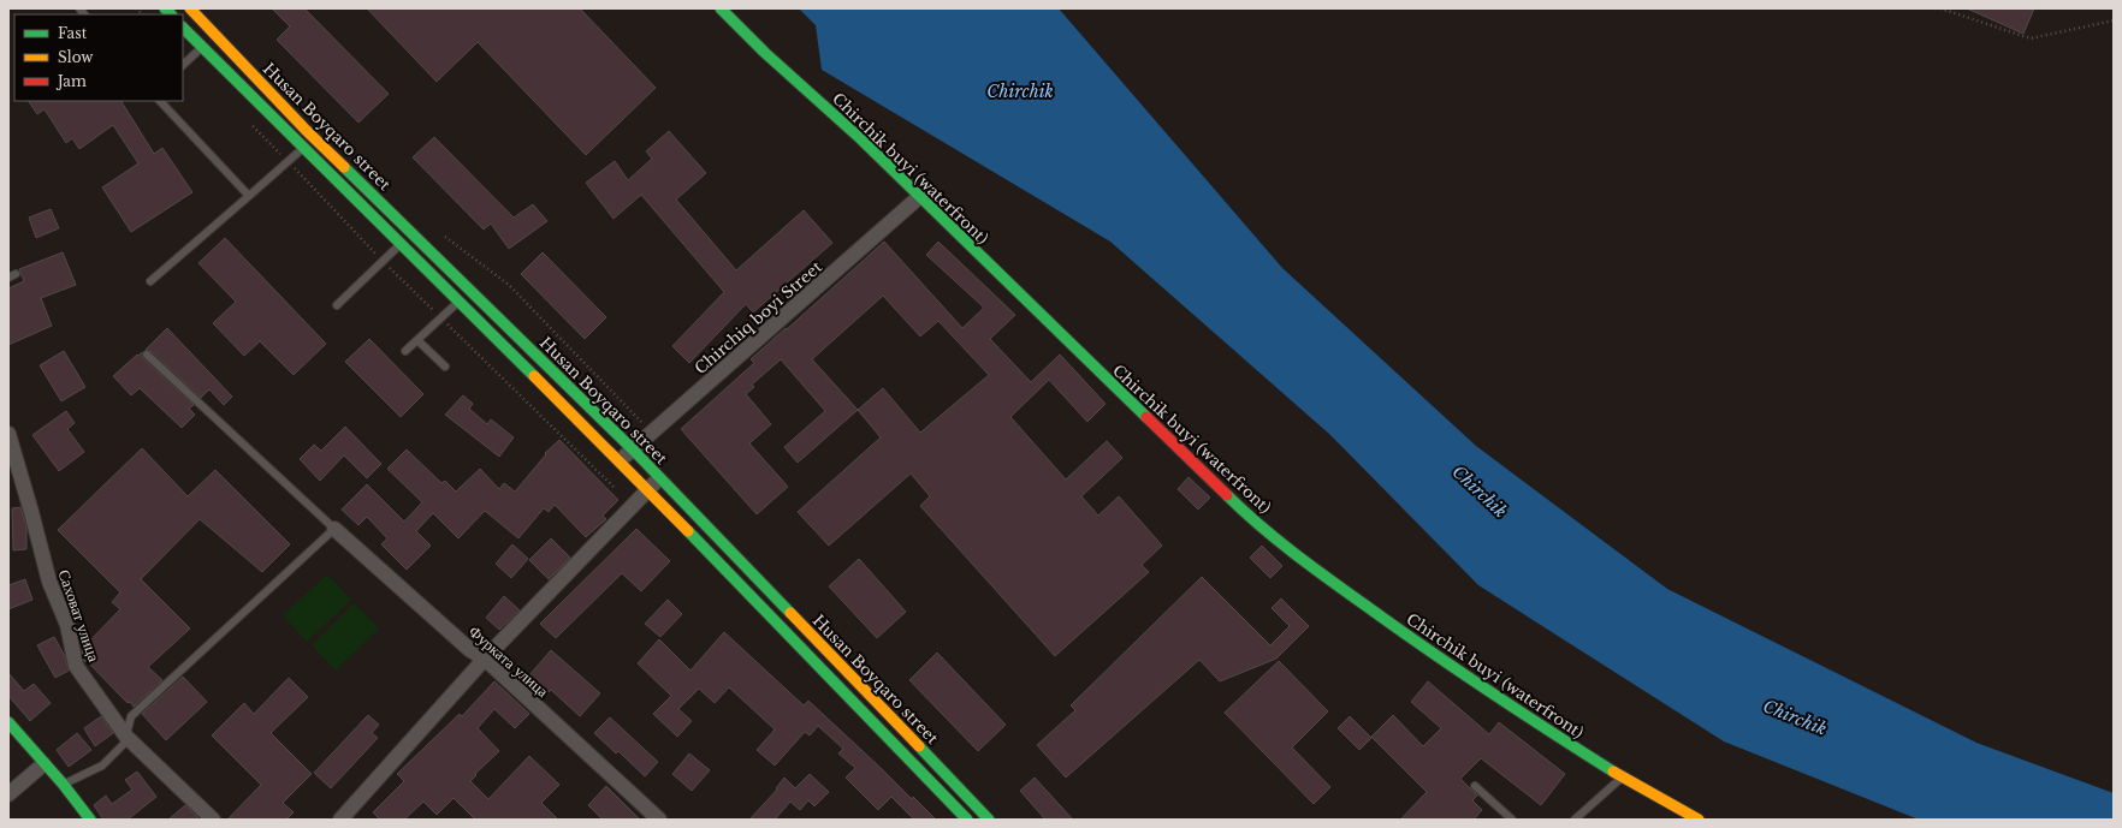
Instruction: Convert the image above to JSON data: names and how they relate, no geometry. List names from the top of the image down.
{
  "streets": {
    "main road": ["Husan Boyqaro street", "Chirchik buyi (waterfront)"],
    "street": ["Chirchiq boyi Street", "Саховат улица", "Фурката улица"]
  },
  "crossings": [
    ["Husan Boyqaro street", "Chirchiq boyi Street"],
    ["Chirchik buyi (waterfront)", "Chirchiq boyi Street"]
  ],
  "water": ["Chirchik"],
  "legend": ["Fast", "Slow", "Jam"]
}
